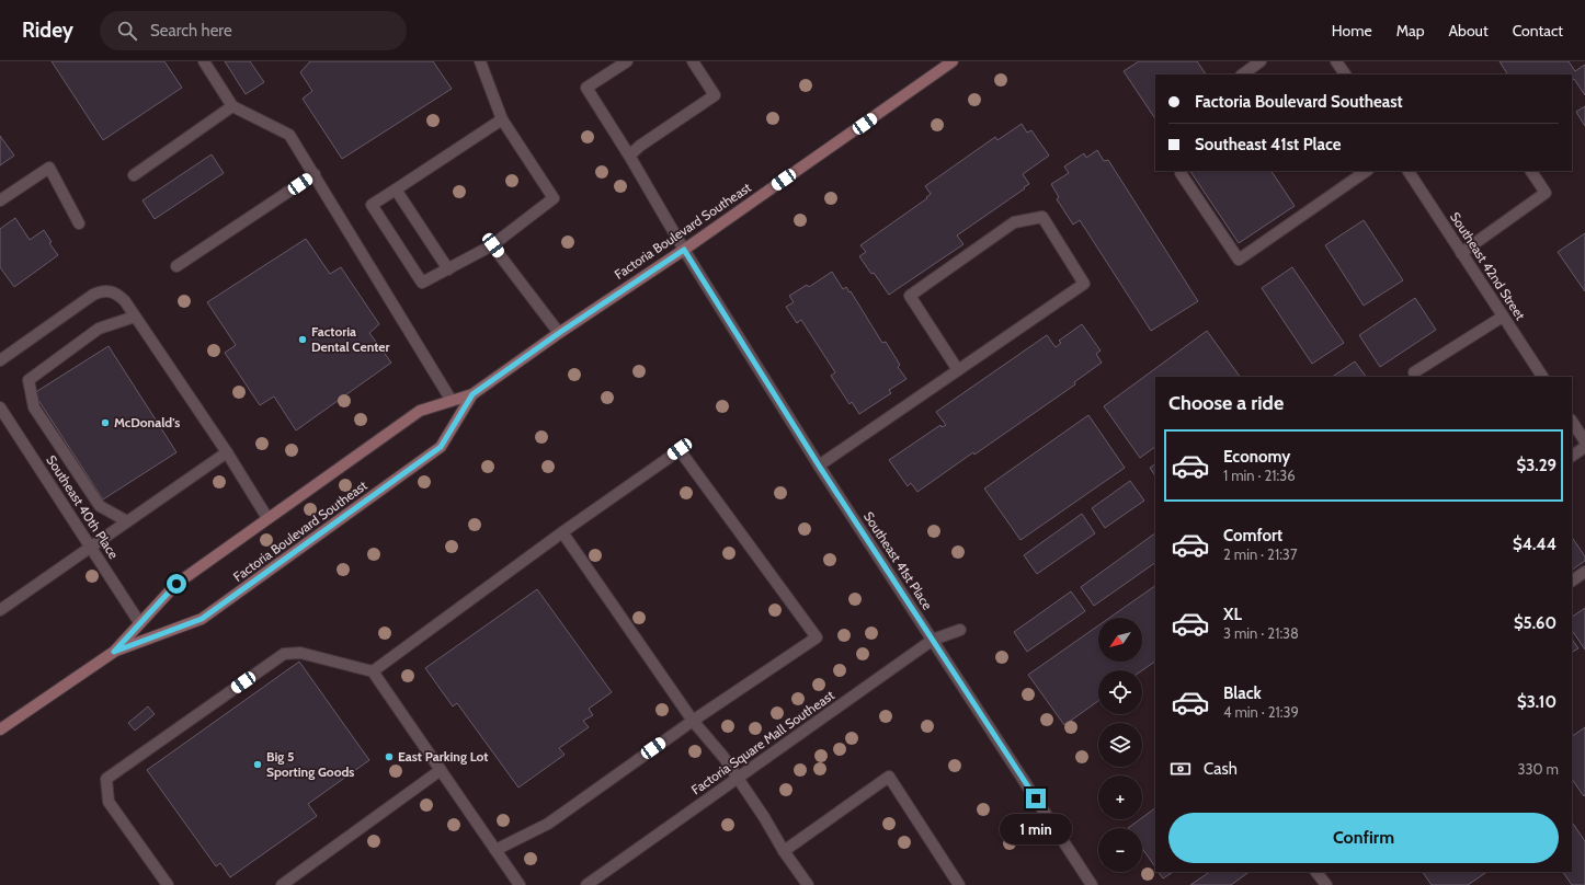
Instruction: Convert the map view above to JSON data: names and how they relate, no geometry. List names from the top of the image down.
{
  "streets": {
    "main road": ["Factoria Boulevard Southeast"],
    "street": [
      "Southeast 42nd Street",
      "Southeast 40th Place",
      "Southeast 41st Place",
      "Factoria Square Mall Southeast"
    ]
  },
  "crossings": [
    ["Factoria Boulevard Southeast", "Southeast 40th Place"],
    ["Factoria Boulevard Southeast", "Southeast 41st Place"],
    ["Southeast 41st Place", "Factoria Square Mall Southeast"]
  ],
  "places": [
    "Factoria Dental Center",
    "McDonald's",
    "East Parking Lot",
    "Big 5 Sporting Goods"
  ],
  "north": "bottom left",
  "page": {
    "header": "Ridey",
    "search": "Search here",
    "nav": [
      "Home",
      "Map",
      "About",
      "Contact"
    ],
    "banner": ["Factoria Boulevard Southeast", "Southeast 41st Place"],
    "heading": "Choose a ride",
    "list": [
      {
        "name": "Economy",
        "note": "1 min · 21:36",
        "value": "$3.29"
      },
      {
        "name": "Comfort",
        "note": "2 min · 21:37",
        "value": "$4.44"
      },
      {
        "name": "XL",
        "note": "3 min · 21:38",
        "value": "$5.60"
      },
      {
        "name": "Black",
        "note": "4 min · 21:39",
        "value": "$3.10"
      }
    ],
    "map_buttons": ["+", "−"],
    "pay": ["Cash", "330 m"],
    "buttons": "Confirm",
    "bubble": "1 min"
  }
}
